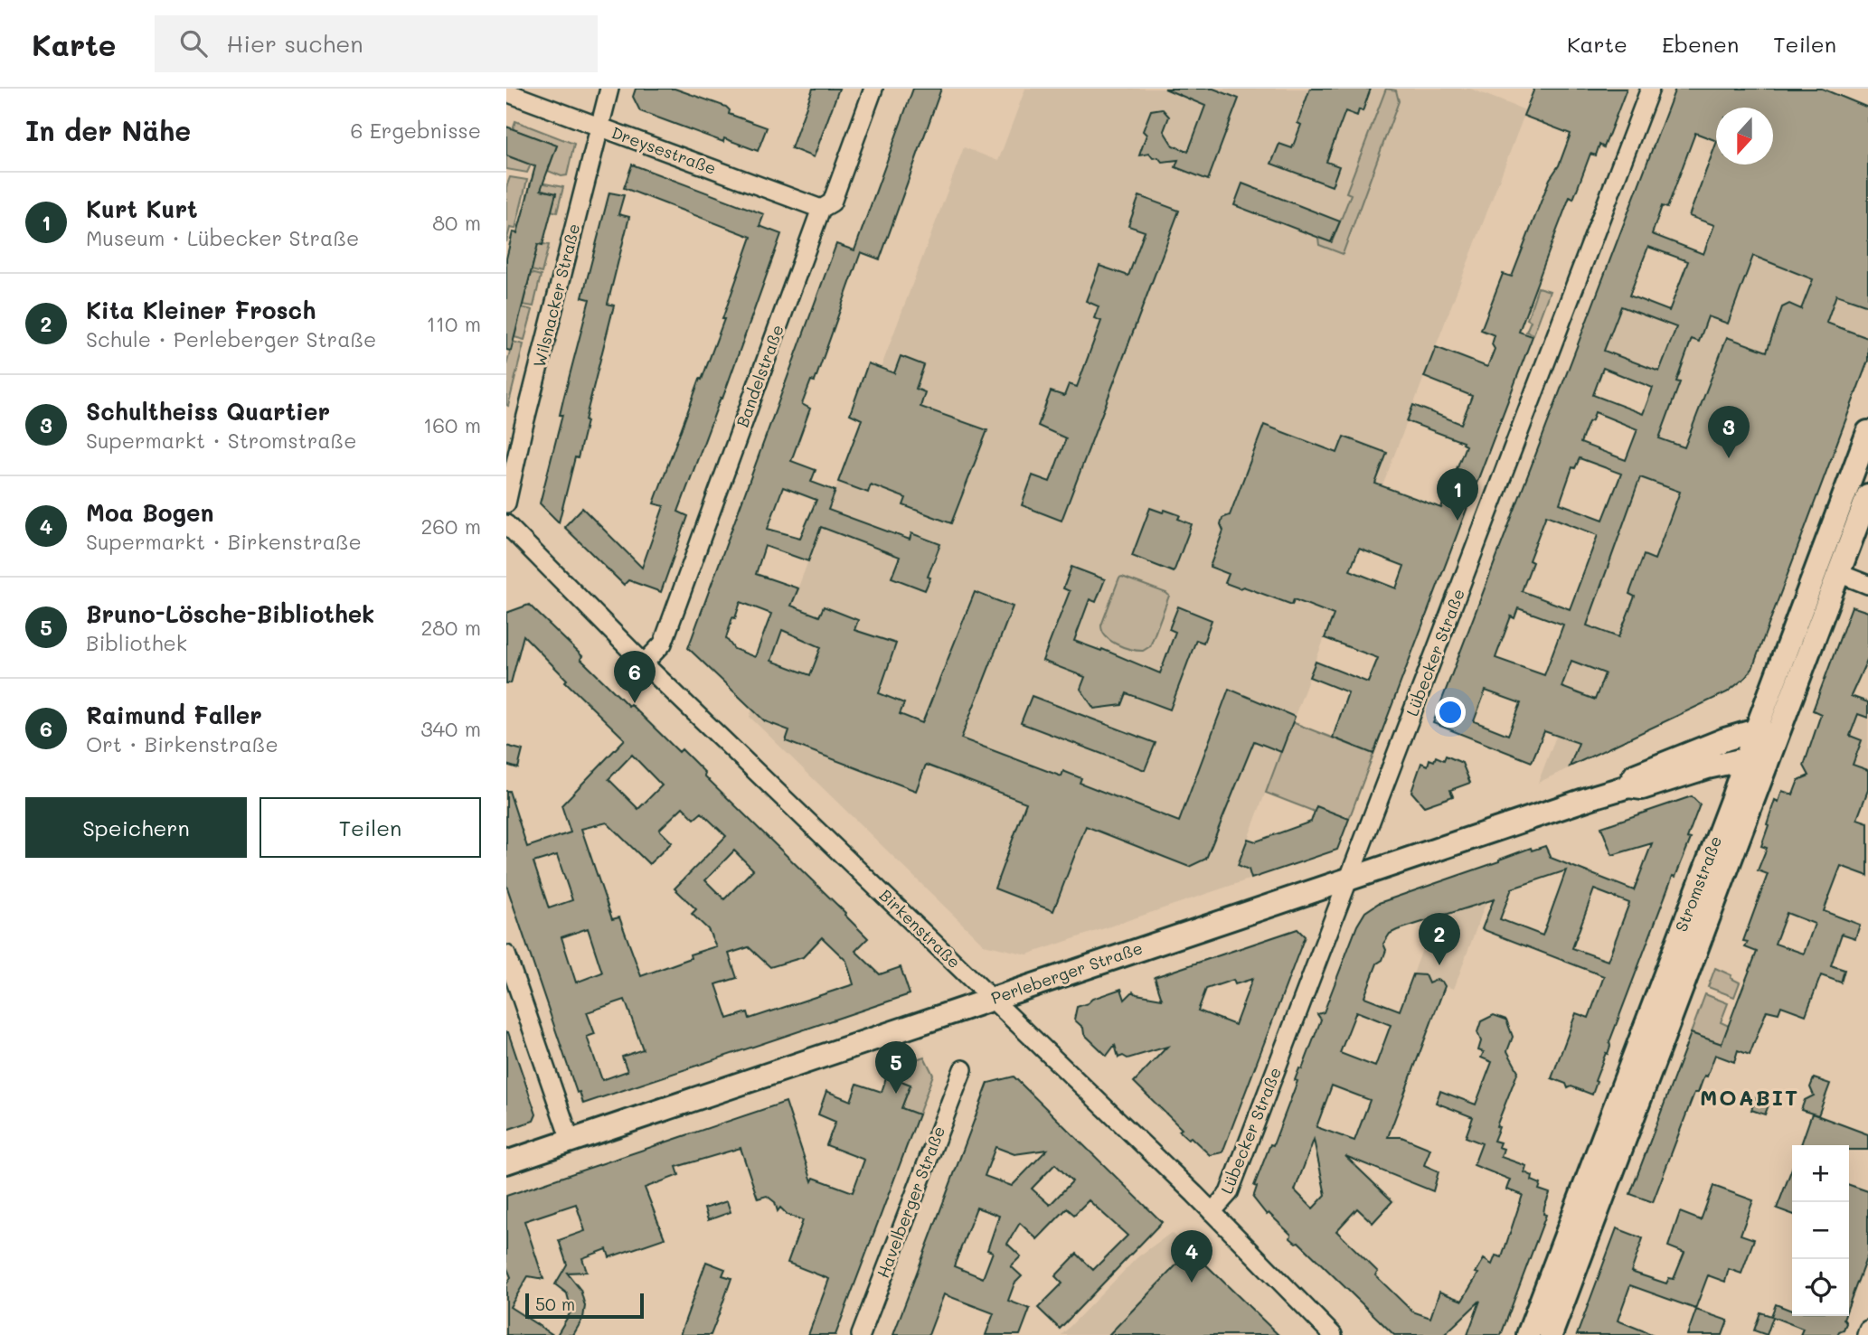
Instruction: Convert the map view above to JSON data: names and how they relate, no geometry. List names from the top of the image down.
{
  "streets": {
    "main road": ["Stromstraße", "Perleberger Straße"],
    "street": [
      "Dreysestraße",
      "Wilsnacker Straße",
      "Bandelstraße",
      "Lübecker Straße",
      "Birkenstraße",
      "Havelberger Straße"
    ]
  },
  "crossings": [
    ["Dreysestraße", "Wilsnacker Straße"],
    ["Dreysestraße", "Bandelstraße"],
    ["Bandelstraße", "Birkenstraße"],
    ["Lübecker Straße", "Birkenstraße"],
    ["Lübecker Straße", "Perleberger Straße"],
    ["Stromstraße", "Perleberger Straße"],
    ["Birkenstraße", "Perleberger Straße"]
  ],
  "districts": ["MOABIT"],
  "scale_bar": "50 m",
  "north": "bottom",
  "page": {
    "header": "Karte",
    "search": "Hier suchen",
    "nav": ["Karte", "Ebenen", "Teilen"],
    "heading": ["In der Nähe", "6 Ergebnisse"],
    "list": [
      {
        "mark": "1",
        "name": "Kurt Kurt",
        "note": "Museum · Lübecker Straße",
        "value": "80 m"
      },
      {
        "mark": "2",
        "name": "Kita Kleiner Frosch",
        "note": "Schule · Perleberger Straße",
        "value": "110 m"
      },
      {
        "mark": "3",
        "name": "Schultheiss Quartier",
        "note": "Supermarkt · Stromstraße",
        "value": "160 m"
      },
      {
        "mark": "4",
        "name": "Moa Bogen",
        "note": "Supermarkt · Birkenstraße",
        "value": "260 m"
      },
      {
        "mark": "5",
        "name": "Bruno-Lösche-Bibliothek",
        "note": "Bibliothek",
        "value": "280 m"
      },
      {
        "mark": "6",
        "name": "Raimund Faller",
        "note": "Ort · Birkenstraße",
        "value": "340 m"
      }
    ],
    "pins": [
      "3",
      "1",
      "6",
      "2",
      "5",
      "4"
    ],
    "buttons": ["Speichern", "Teilen"],
    "map_buttons": ["+", "−"],
    "scale": "50 m"
  }
}
